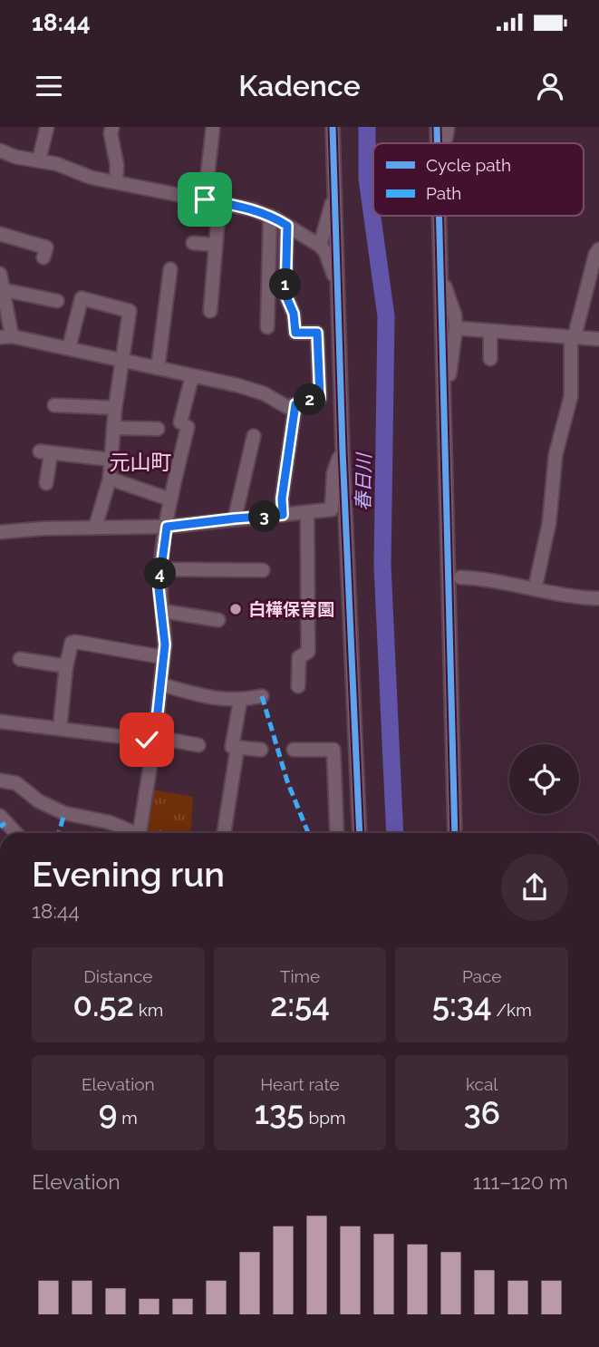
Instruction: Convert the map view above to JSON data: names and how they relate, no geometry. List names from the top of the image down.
{
  "districts": ["元山町"],
  "water": ["春日川"],
  "places": ["白樺保育園"],
  "legend": ["Cycle path", "Path"],
  "page": {
    "status": "18:44",
    "header": "Kadence",
    "pins": [
      "1",
      "2",
      "3",
      "4"
    ],
    "heading": ["Evening run", "18:44"],
    "stats": [
      ["Distance", "0.52 km"],
      ["Time", "2:54"],
      ["Pace", "5:34 /km"],
      ["Elevation", "9 m"],
      ["Heart rate", "135 bpm"],
      ["kcal", "36"]
    ],
    "chart": ["Elevation", "111–120 m"]
  }
}
